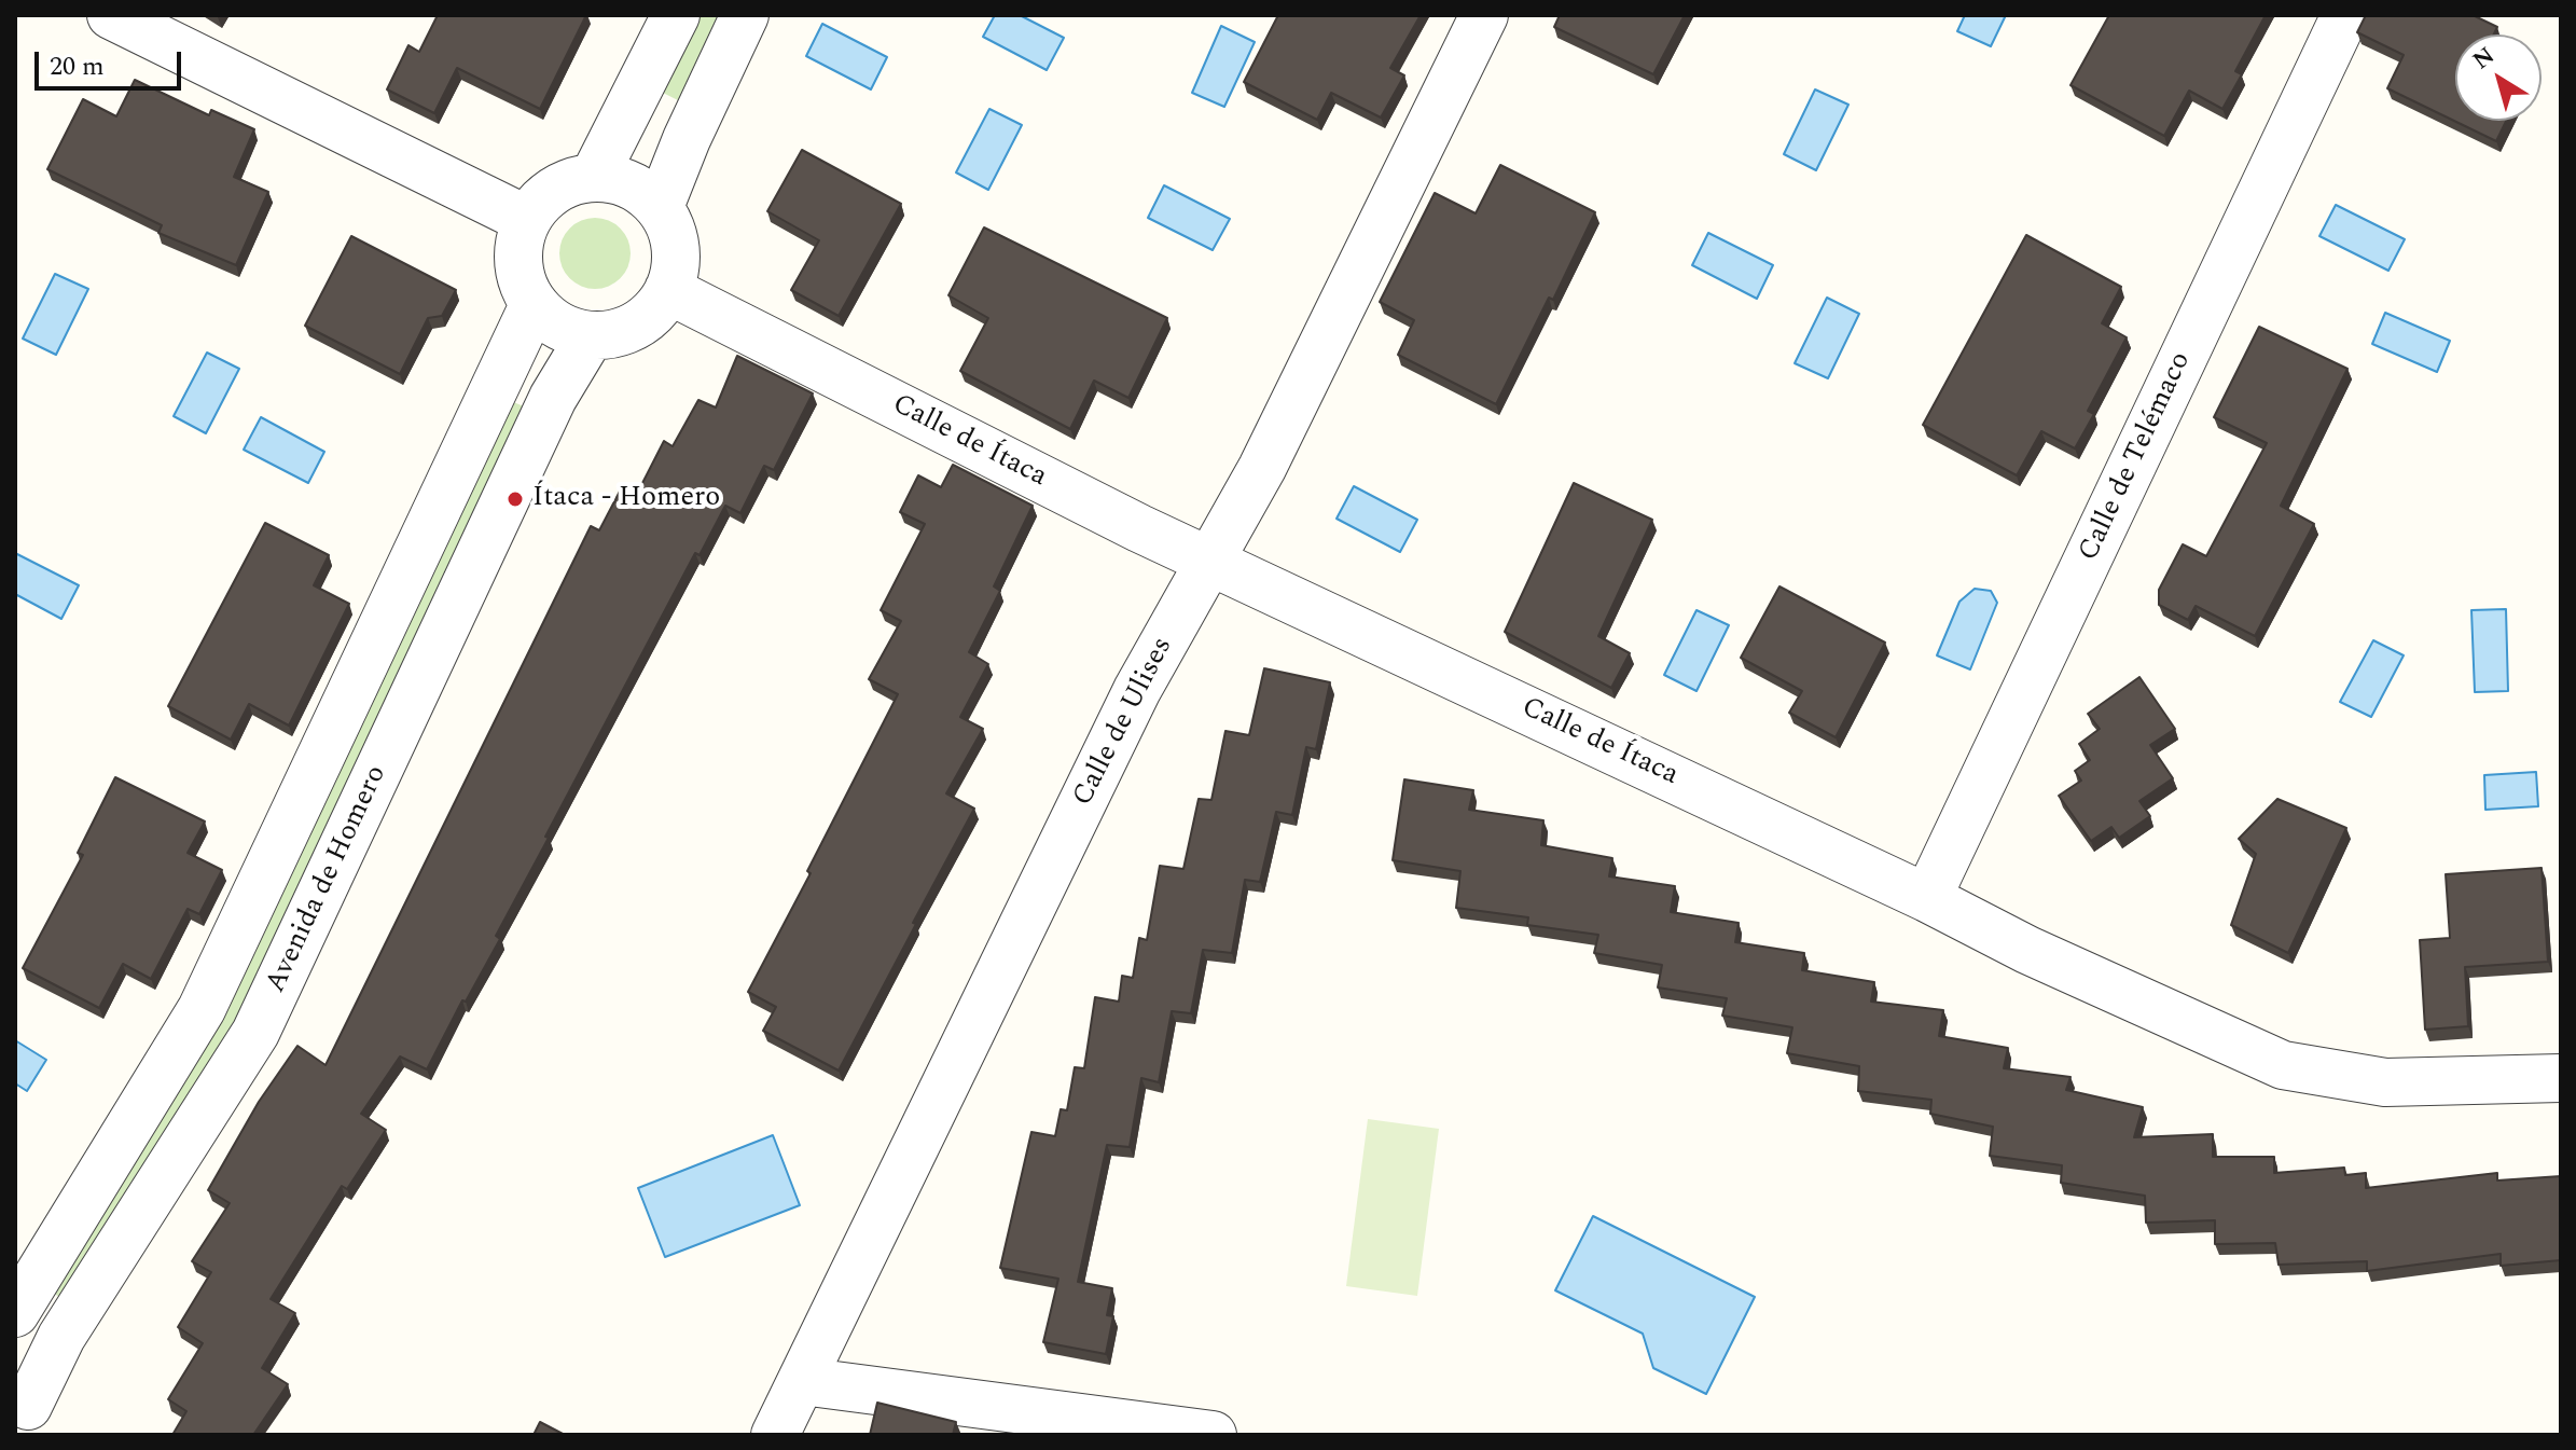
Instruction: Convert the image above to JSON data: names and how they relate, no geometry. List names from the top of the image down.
{
  "streets": {
    "street": [
      "Calle de Ítaca",
      "Calle de Telémaco",
      "Calle de Ulises",
      "Avenida de Homero"
    ]
  },
  "crossings": [
    ["Calle de Ítaca", "Calle de Telémaco"],
    ["Calle de Ítaca", "Calle de Ulises"],
    ["Calle de Ítaca", "Avenida de Homero"]
  ],
  "places": ["Ítaca - Homero"],
  "scale_bar": "20 m",
  "north": "top left"
}
